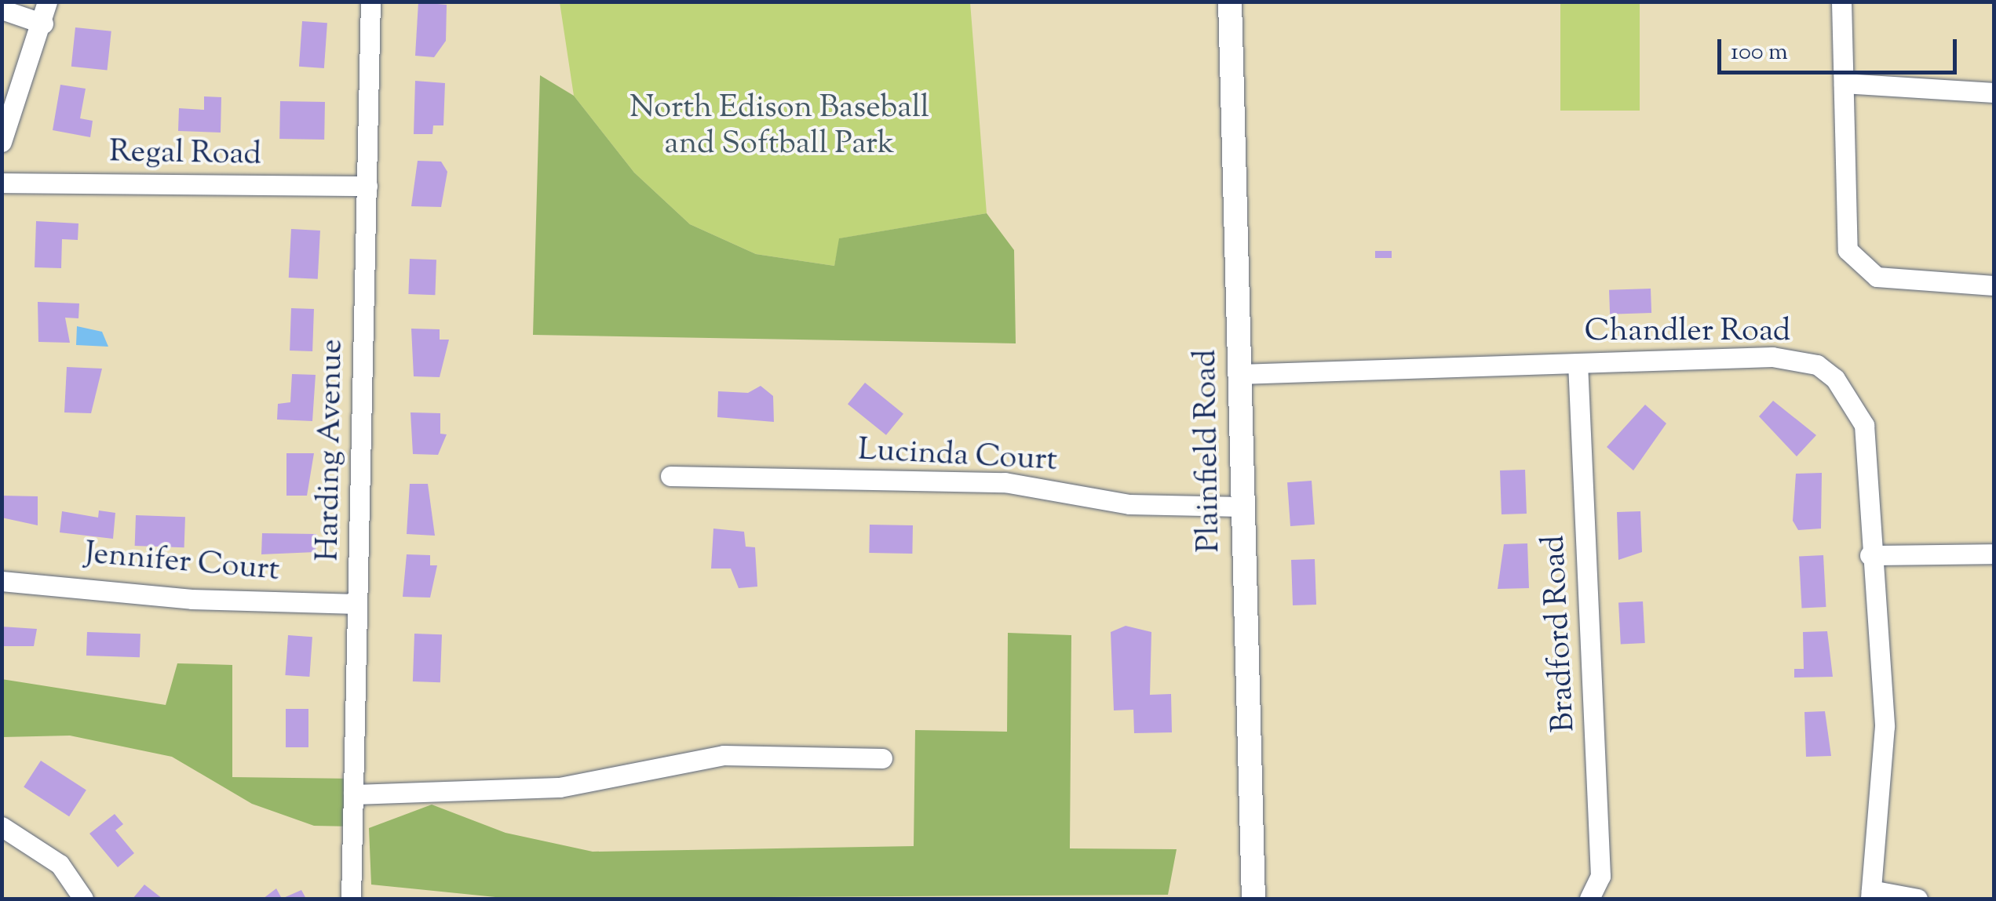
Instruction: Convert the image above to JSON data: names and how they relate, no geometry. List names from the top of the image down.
{
  "streets": {
    "street": [
      "Regal Road",
      "Chandler Road",
      "Harding Avenue",
      "Plainfield Road",
      "Lucinda Court",
      "Jennifer Court",
      "Bradford Road"
    ]
  },
  "crossings": [
    ["Regal Road", "Harding Avenue"],
    ["Chandler Road", "Plainfield Road"],
    ["Chandler Road", "Bradford Road"],
    ["Harding Avenue", "Jennifer Court"],
    ["Plainfield Road", "Lucinda Court"]
  ],
  "parks": ["North Edison Baseball and Softball Park"],
  "scale_bar": "100 m"
}
